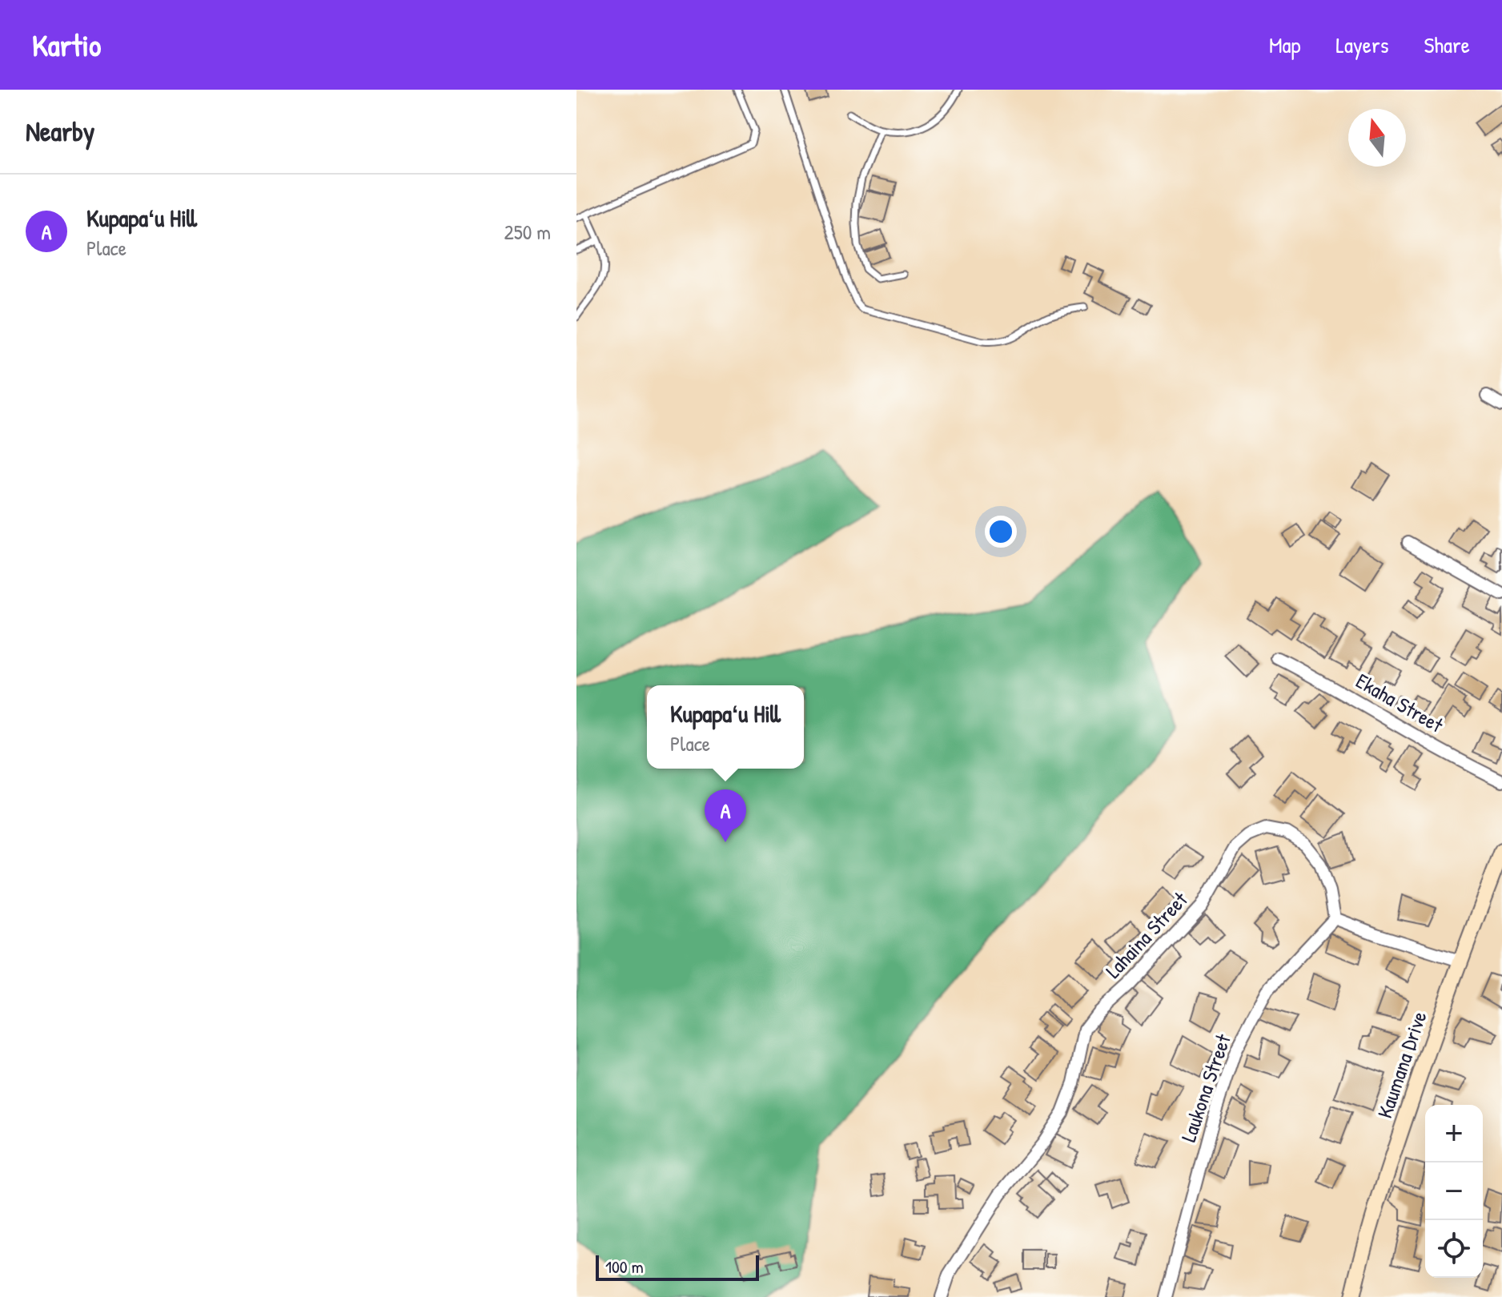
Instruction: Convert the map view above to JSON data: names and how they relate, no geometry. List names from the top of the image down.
{
  "streets": {
    "street": [
      "Ekaha Street",
      "Lahaina Street",
      "Kaumana Drive",
      "Laukona Street"
    ]
  },
  "crossings": [
    ["Lahaina Street", "Laukona Street"]
  ],
  "scale_bar": "100 m",
  "north": "top",
  "page": {
    "header": "Kartio",
    "nav": ["Map", "Layers", "Share"],
    "heading": "Nearby",
    "list": [
      {
        "mark": "A",
        "name": "Kupapaʻu Hill",
        "note": "Place",
        "value": "250 m"
      }
    ],
    "popup": ["Kupapaʻu Hill", "Place"],
    "pins": "A",
    "map_buttons": ["+", "−"],
    "scale": "100 m"
  }
}
